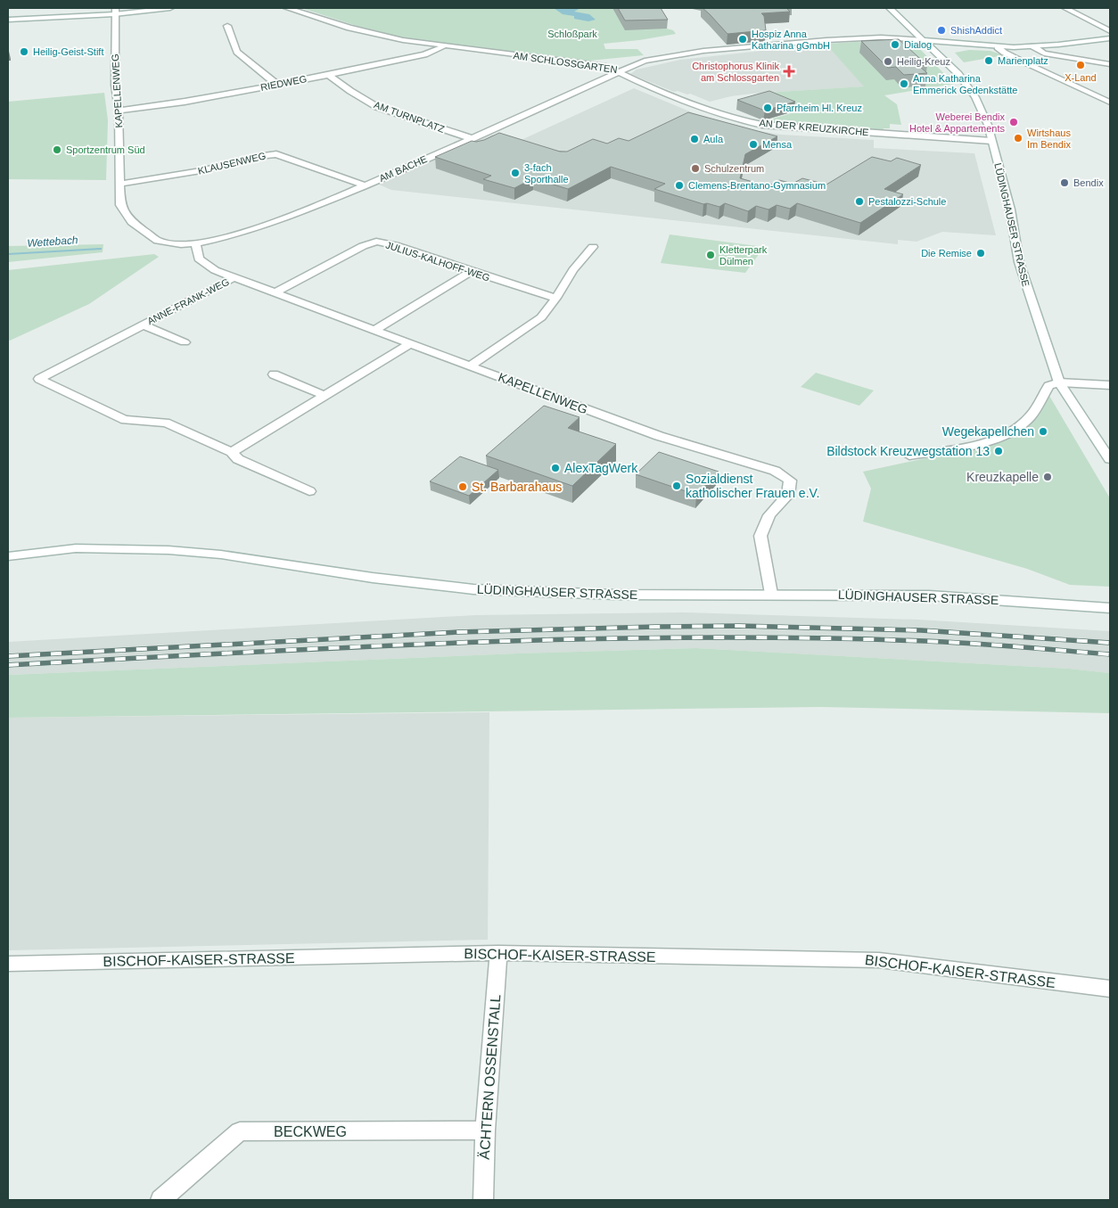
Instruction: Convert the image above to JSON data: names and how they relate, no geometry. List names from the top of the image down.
{
  "streets": {
    "street": [
      "AM SCHLOSSGARTEN",
      "RIEDWEG",
      "KAPELLENWEG",
      "AM TURNPLATZ",
      "AN DER KREUZKIRCHE",
      "KLAUSENWEG",
      "AM BACHE",
      "LÜDINGHAUSER STRASSE",
      "JULIUS-KALHOFF-WEG",
      "ANNE-FRANK-WEG",
      "BISCHOF-KAISER-STRASSE",
      "ÄCHTERN OSSENSTALL",
      "BECKWEG"
    ]
  },
  "crossings": [
    ["AM SCHLOSSGARTEN", "RIEDWEG"],
    ["AM SCHLOSSGARTEN", "AN DER KREUZKIRCHE"],
    ["AM SCHLOSSGARTEN", "AM BACHE"],
    ["AM SCHLOSSGARTEN", "LÜDINGHAUSER STRASSE"],
    ["RIEDWEG", "KAPELLENWEG"],
    ["RIEDWEG", "AM TURNPLATZ"],
    ["KAPELLENWEG", "KLAUSENWEG"],
    ["KAPELLENWEG", "AM BACHE"],
    ["KAPELLENWEG", "LÜDINGHAUSER STRASSE"],
    ["KAPELLENWEG", "JULIUS-KALHOFF-WEG"],
    ["KAPELLENWEG", "ANNE-FRANK-WEG"],
    ["AM TURNPLATZ", "AM BACHE"],
    ["AN DER KREUZKIRCHE", "AM BACHE"],
    ["AN DER KREUZKIRCHE", "LÜDINGHAUSER STRASSE"],
    ["KLAUSENWEG", "AM BACHE"],
    ["BISCHOF-KAISER-STRASSE", "ÄCHTERN OSSENSTALL"],
    ["ÄCHTERN OSSENSTALL", "BECKWEG"]
  ],
  "water": ["Wettebach"],
  "parks": ["Schloßpark"],
  "places": {
    "other": [
      "ShishAddict",
      "Hospiz Anna Katharina gGmbH",
      "Dialog",
      "Heilig-Geist-Stift",
      "Marienplatz",
      "Heilig-Kreuz",
      "X-Land",
      "Anna Katharina Emmerick Gedenkstätte",
      "Pfarrheim Hl. Kreuz",
      "Weberei Bendix Hotel & Appartements",
      "Wirtshaus Im Bendix",
      "Aula",
      "Mensa",
      "Sportzentrum Süd",
      "Schulzentrum",
      "3-fach Sporthalle",
      "Bendix",
      "Clemens-Brentano-Gymnasium",
      "Pestalozzi-Schule",
      "Die Remise",
      "Kletterpark Dülmen",
      "Wegekapellchen",
      "Bildstock Kreuzwegstation 13",
      "AlexTagWerk",
      "Kreuzkapelle",
      "Sozialdienst katholischer Frauen e.V.",
      "St. Barbarahaus"
    ],
    "health": ["Christophorus Klinik am Schlossgarten"]
  }
}
